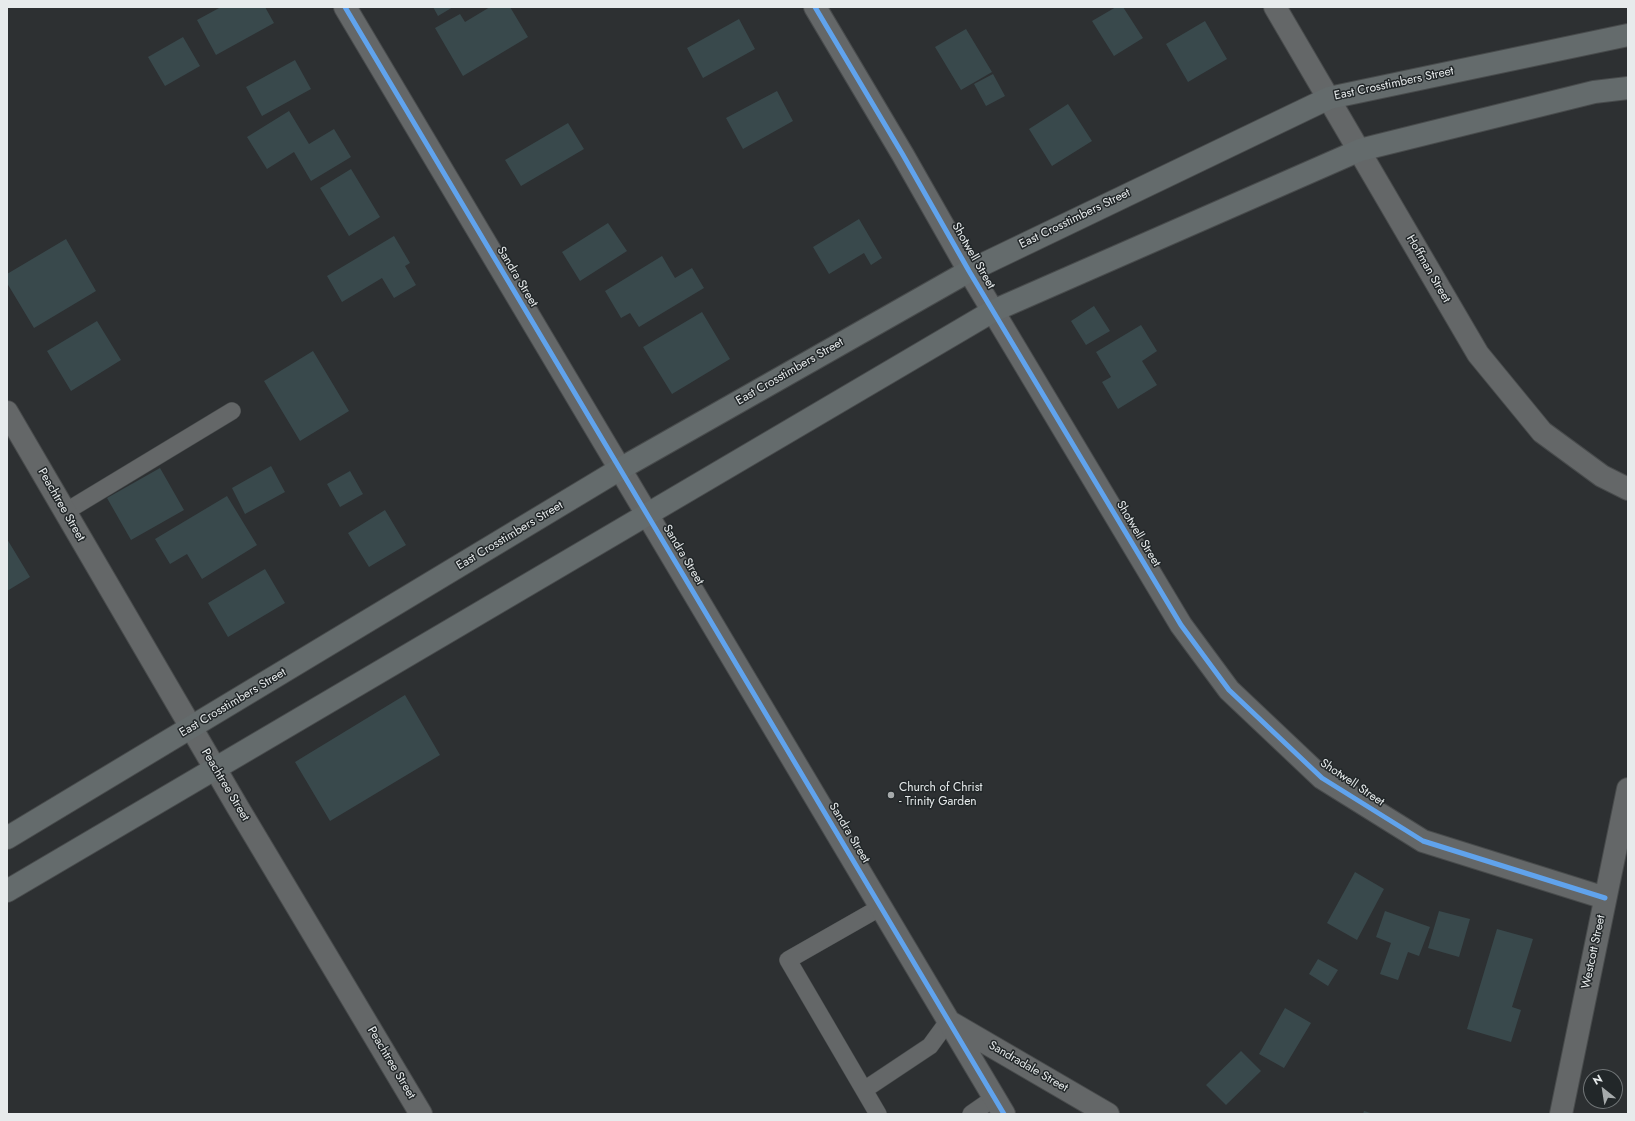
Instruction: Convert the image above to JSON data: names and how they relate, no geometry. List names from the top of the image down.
{
  "streets": {
    "main road": ["East Crosstimbers Street"],
    "street": [
      "Shotwell Street",
      "Hoffman Street",
      "Sandra Street",
      "Peachtree Street",
      "Westcott Street",
      "Sandradale Street"
    ]
  },
  "crossings": [
    ["East Crosstimbers Street", "Shotwell Street"],
    ["East Crosstimbers Street", "Hoffman Street"],
    ["East Crosstimbers Street", "Sandra Street"],
    ["East Crosstimbers Street", "Peachtree Street"],
    ["Shotwell Street", "Westcott Street"],
    ["Sandra Street", "Sandradale Street"]
  ],
  "places": ["Church of Christ - Trinity Garden"],
  "north": "top left"
}
